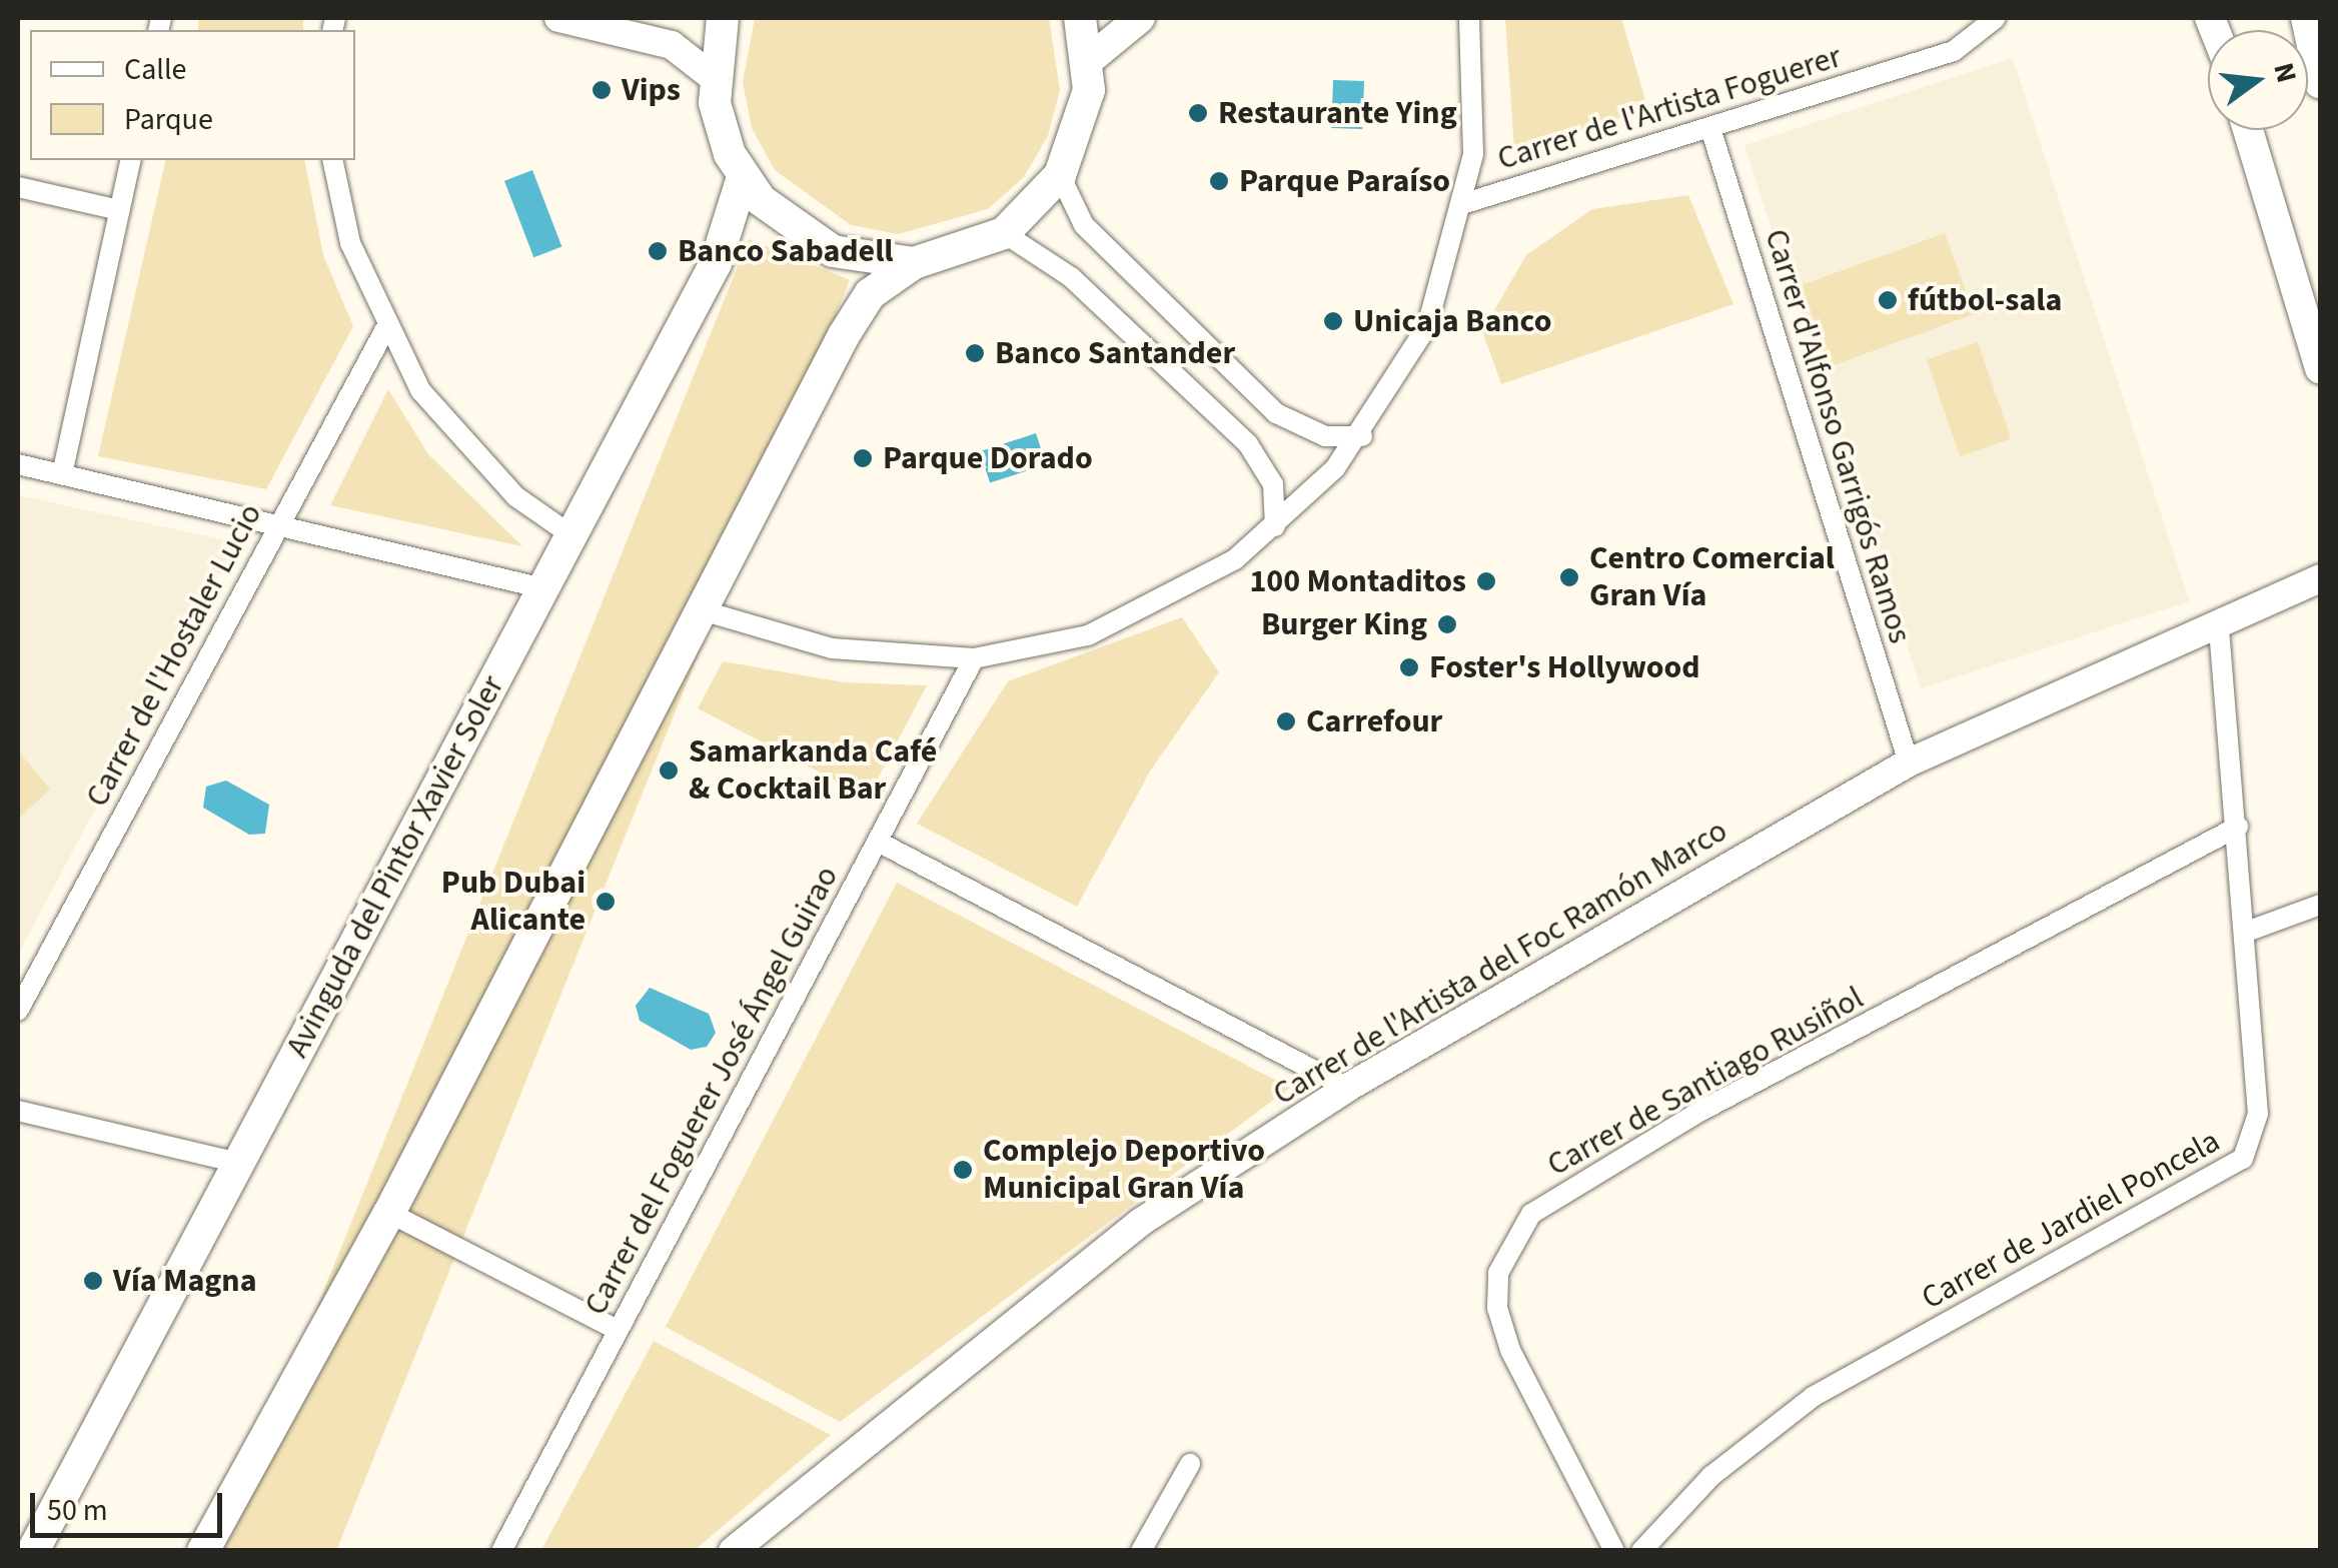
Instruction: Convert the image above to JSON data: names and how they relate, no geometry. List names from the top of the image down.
{
  "streets": {
    "main road": ["Avinguda del Pintor Xavier Soler"],
    "street": [
      "Carrer de l'Artista Foguerer",
      "Carrer d'Alfonso Garrigós Ramos",
      "Carrer de l'Hostaler Lucio",
      "Carrer de l'Artista del Foc Ramón Marco",
      "Carrer de Santiago Rusiñol",
      "Carrer del Foguerer José Ángel Guirao",
      "Carrer de Jardiel Poncela"
    ]
  },
  "crossings": [
    ["Carrer de l'Artista Foguerer", "Carrer d'Alfonso Garrigós Ramos"],
    ["Carrer d'Alfonso Garrigós Ramos", "Carrer de l'Artista del Foc Ramón Marco"],
    ["Carrer de l'Artista del Foc Ramón Marco", "Carrer de Jardiel Poncela"],
    ["Carrer de Santiago Rusiñol", "Carrer de Jardiel Poncela"]
  ],
  "places": [
    "Vips",
    "Restaurante Ying",
    "Parque Paraíso",
    "Banco Sabadell",
    "fútbol-sala",
    "Unicaja Banco",
    "Banco Santander",
    "Parque Dorado",
    "Centro Comercial Gran Vía",
    "100 Montaditos",
    "Burger King",
    "Foster's Hollywood",
    "Carrefour",
    "Samarkanda Café & Cocktail Bar",
    "Pub Dubai Alicante",
    "Complejo Deportivo Municipal Gran Vía",
    "Vía Magna"
  ],
  "legend": ["Calle", "Parque"],
  "scale_bar": "50 m",
  "north": "right"
}
